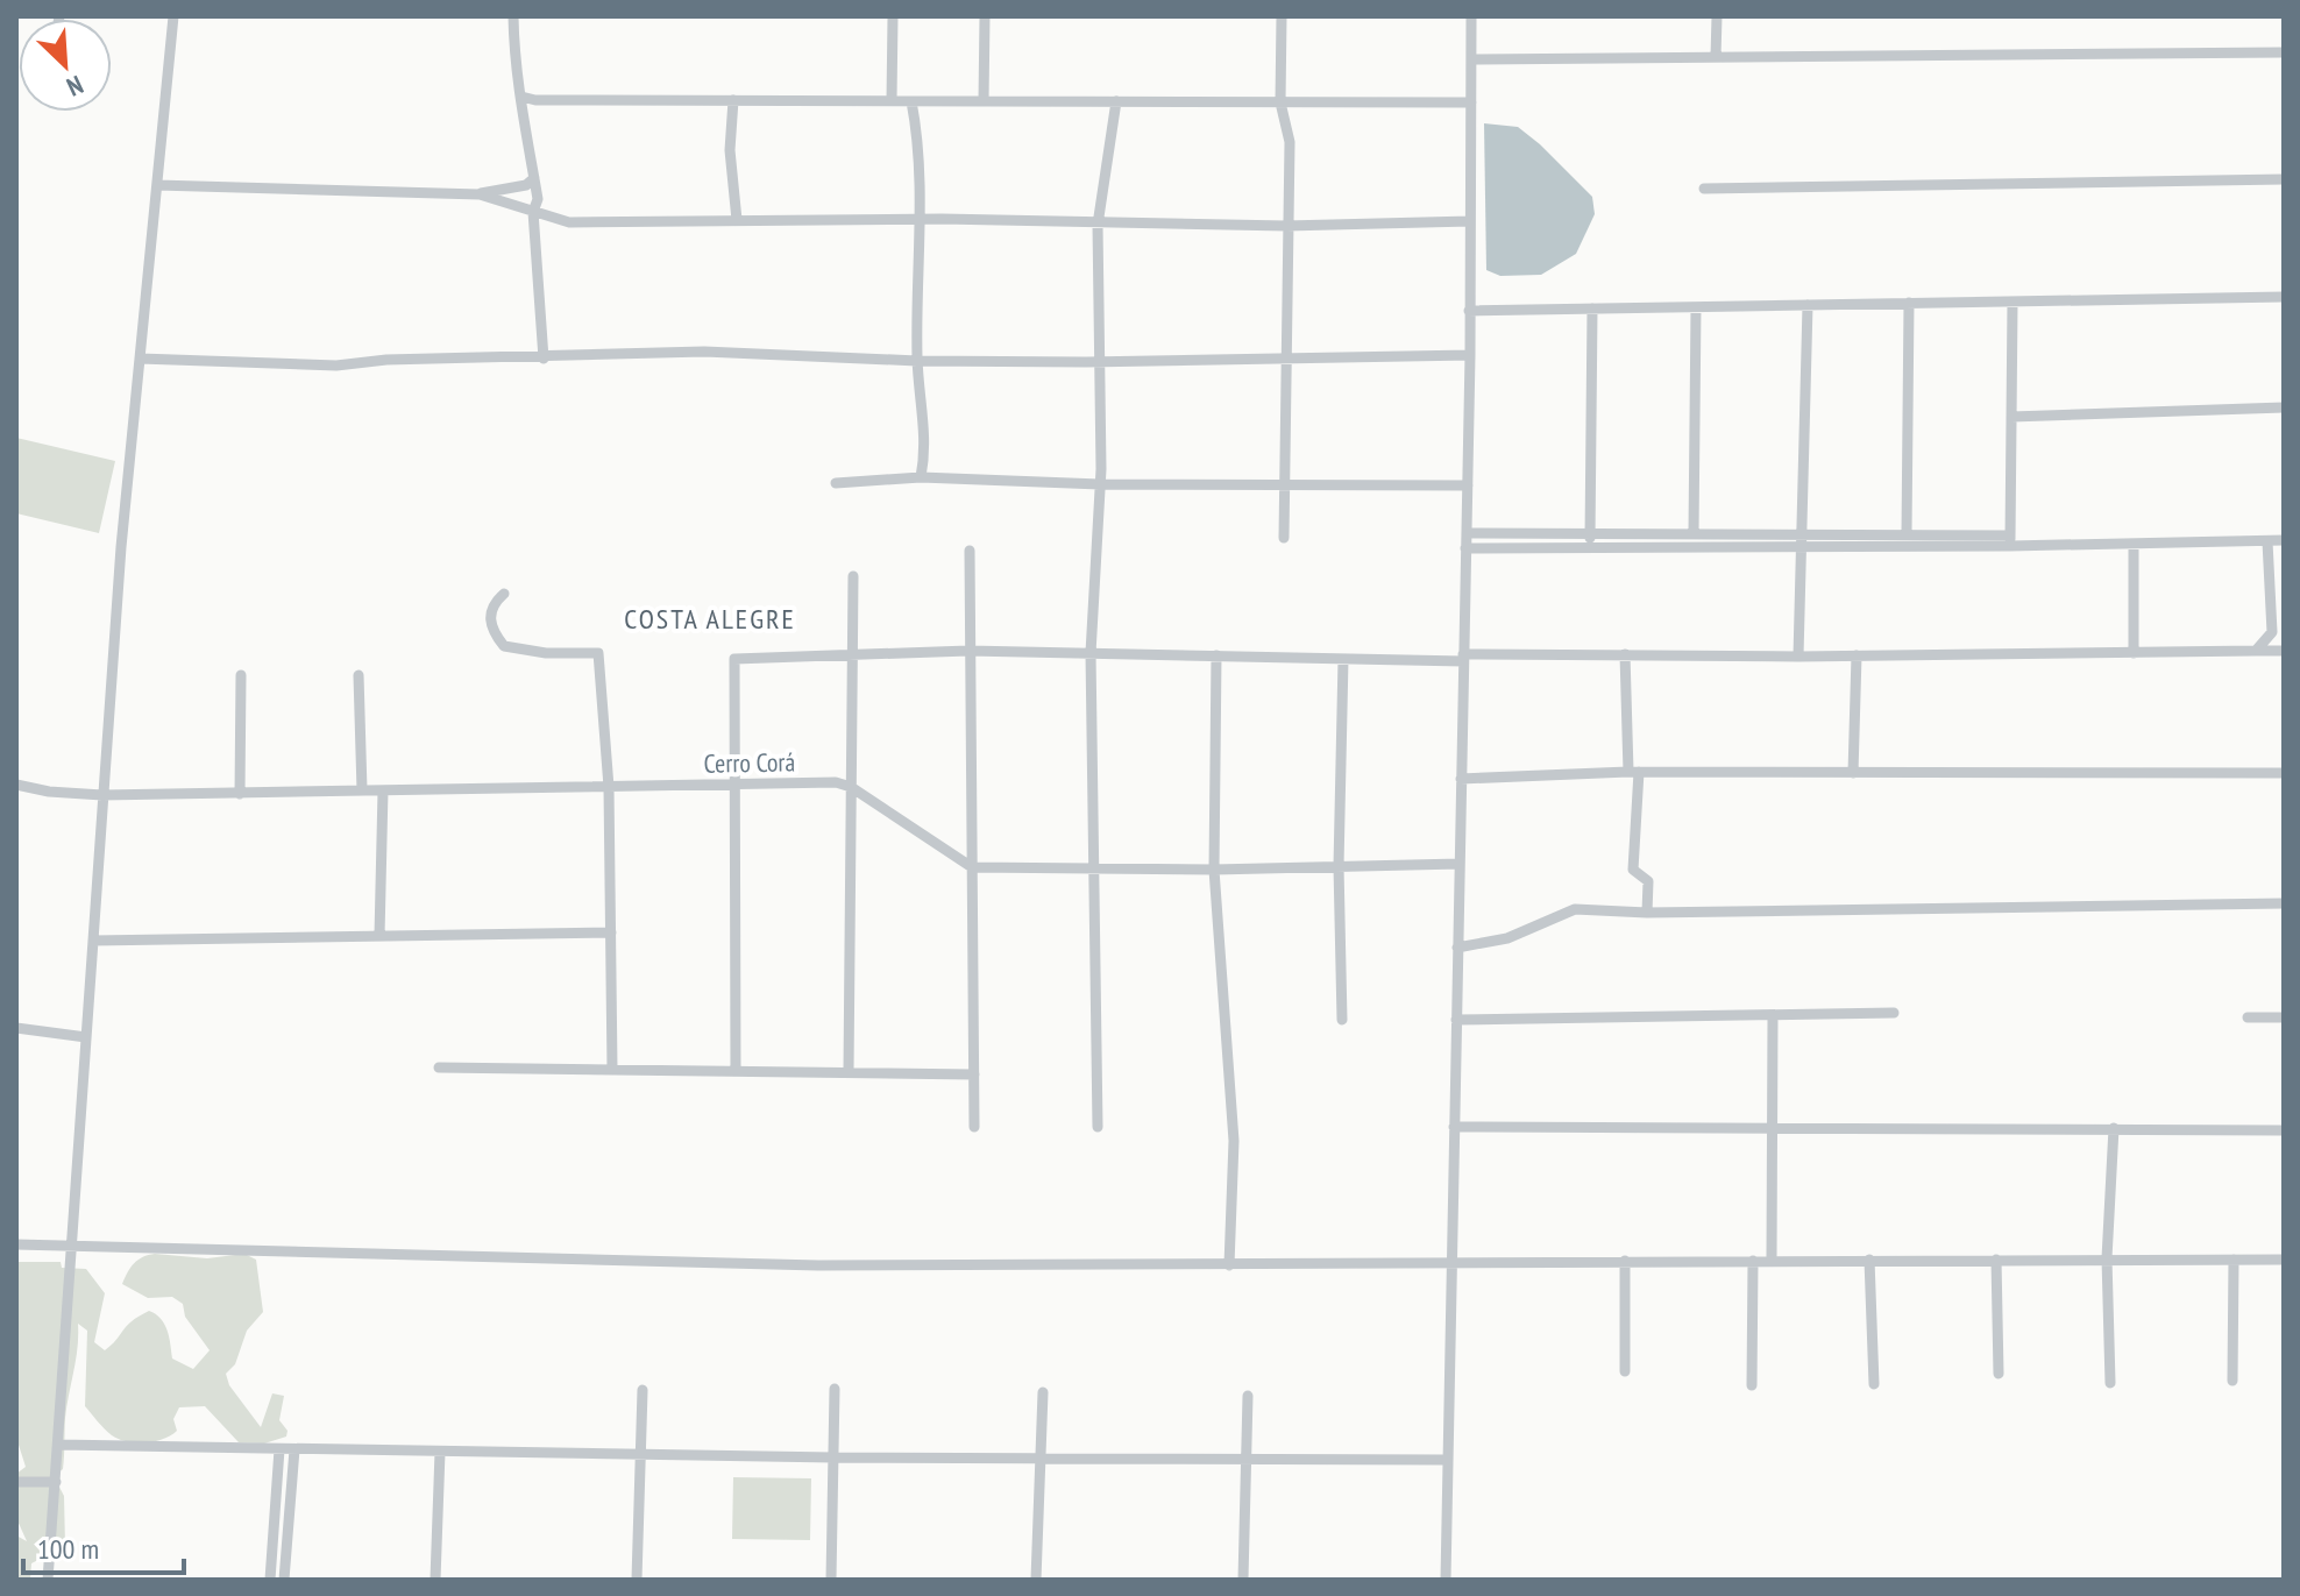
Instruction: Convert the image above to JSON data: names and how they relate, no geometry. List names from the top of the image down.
{
  "streets": {
    "street": ["Cerro Corá"]
  },
  "districts": ["COSTA ALEGRE"],
  "scale_bar": "100 m",
  "north": "bottom right"
}
